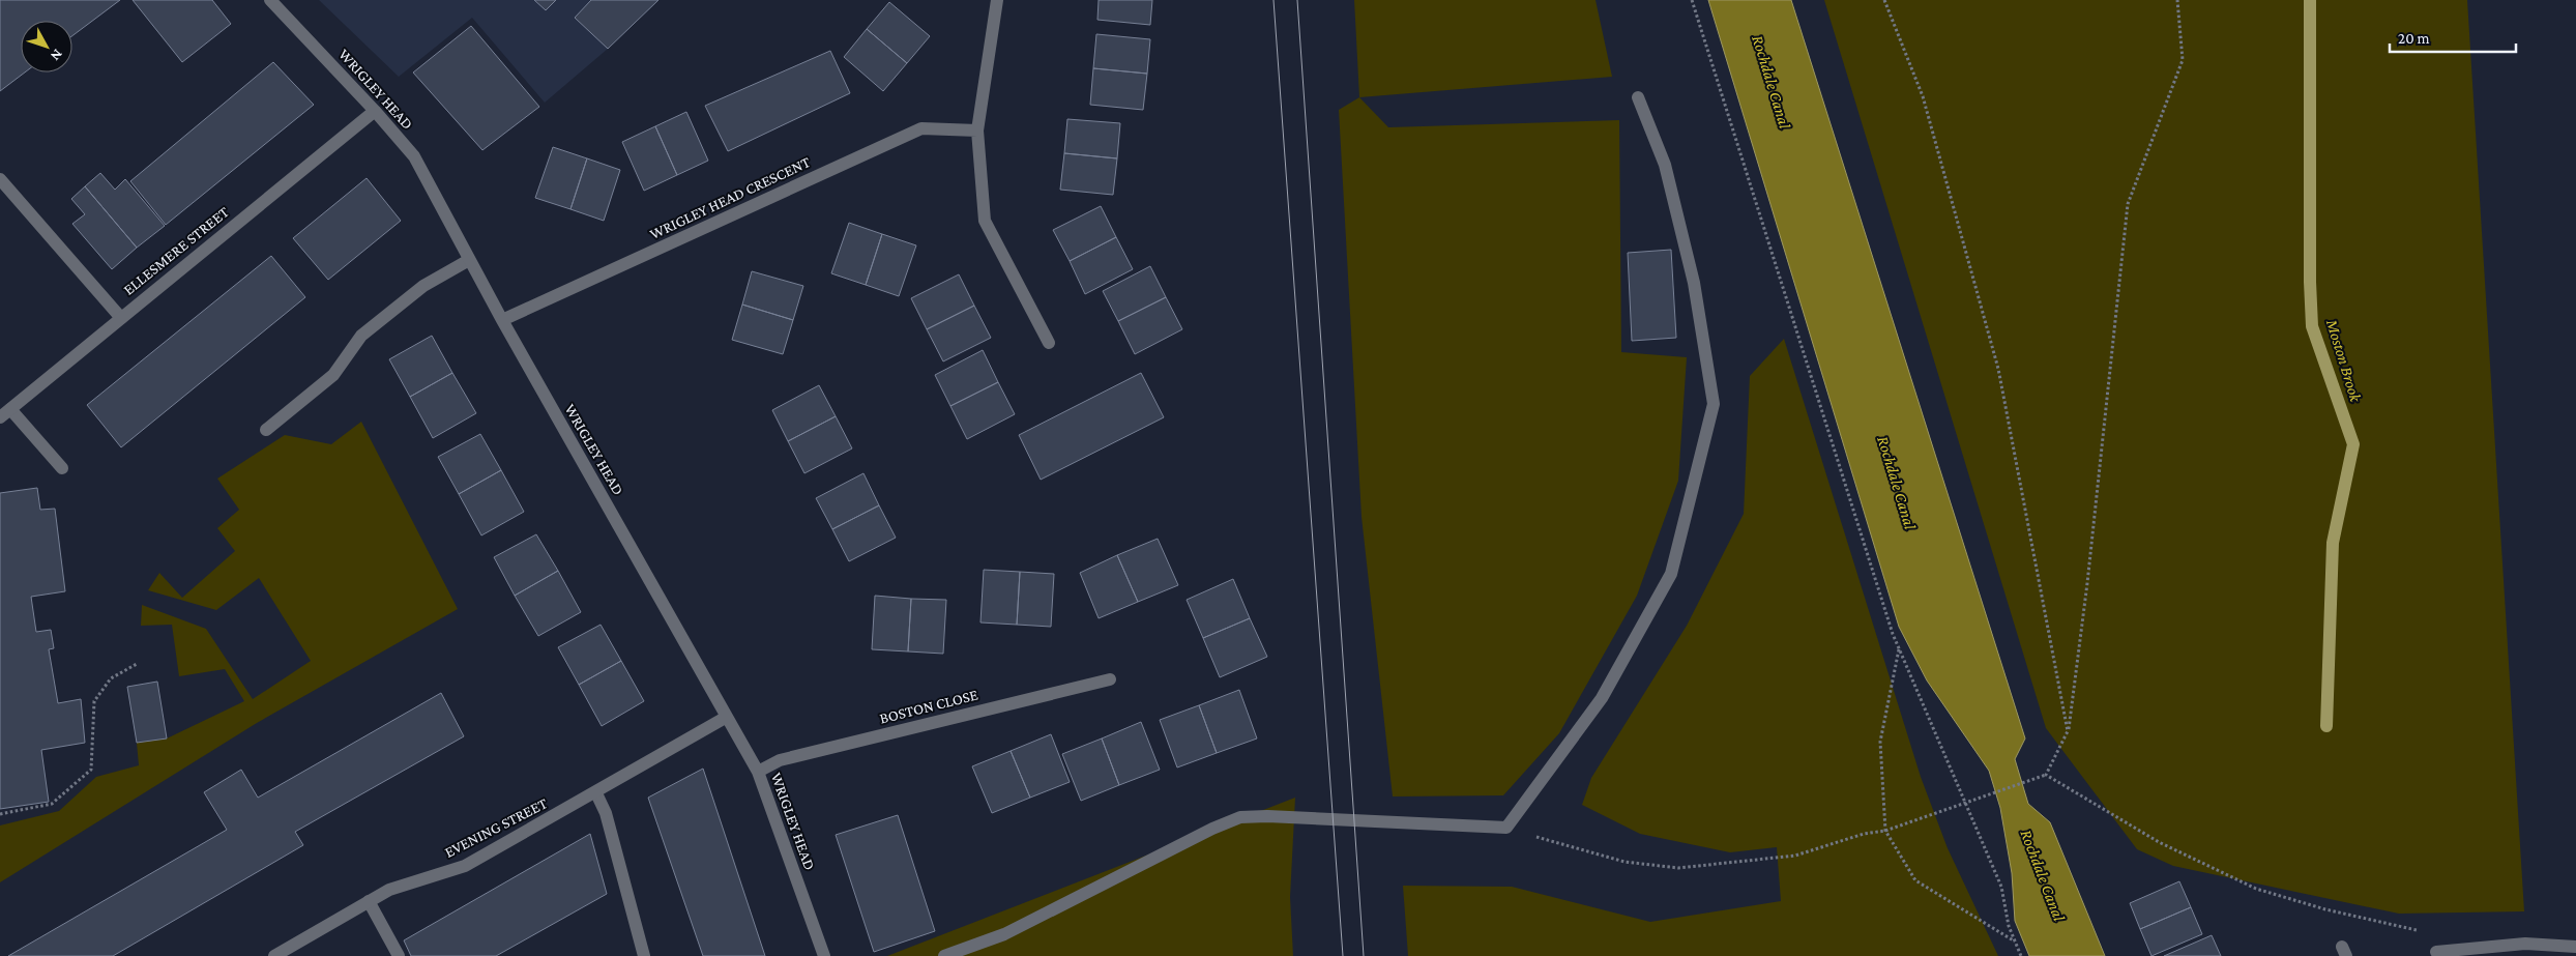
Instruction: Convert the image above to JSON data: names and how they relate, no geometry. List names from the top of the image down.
{
  "streets": {
    "street": [
      "WRIGLEY HEAD",
      "WRIGLEY HEAD CRESCENT",
      "ELLESMERE STREET",
      "BOSTON CLOSE",
      "EVENING STREET"
    ]
  },
  "crossings": [
    ["WRIGLEY HEAD", "WRIGLEY HEAD CRESCENT"],
    ["WRIGLEY HEAD", "ELLESMERE STREET"],
    ["WRIGLEY HEAD", "BOSTON CLOSE"],
    ["WRIGLEY HEAD", "EVENING STREET"]
  ],
  "water": ["Rochdale Canal", "Moston Brook"],
  "scale_bar": "20 m",
  "north": "bottom right"
}
